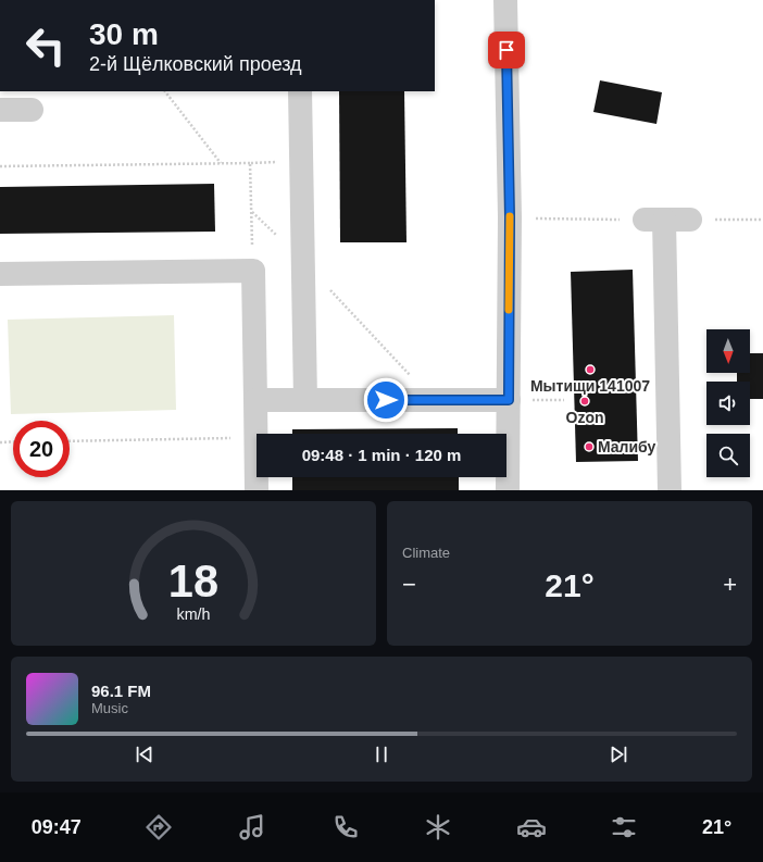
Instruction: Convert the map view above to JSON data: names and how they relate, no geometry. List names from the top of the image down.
{
  "places": ["Мытищи 141007", "Ozon", "Малибу"],
  "north": "bottom",
  "page": {
    "turn": ["30 m", "2-й Щёлковский проезд"],
    "limit": "20",
    "trip": "09:48 · 1 min · 120 m",
    "tile": "Climate",
    "heat": ["−", "21°", "+"],
    "song": ["96.1 FM", "Music"],
    "tabs": ["09:47", "21°"],
    "gauge": ["18", "km/h"]
  }
}
